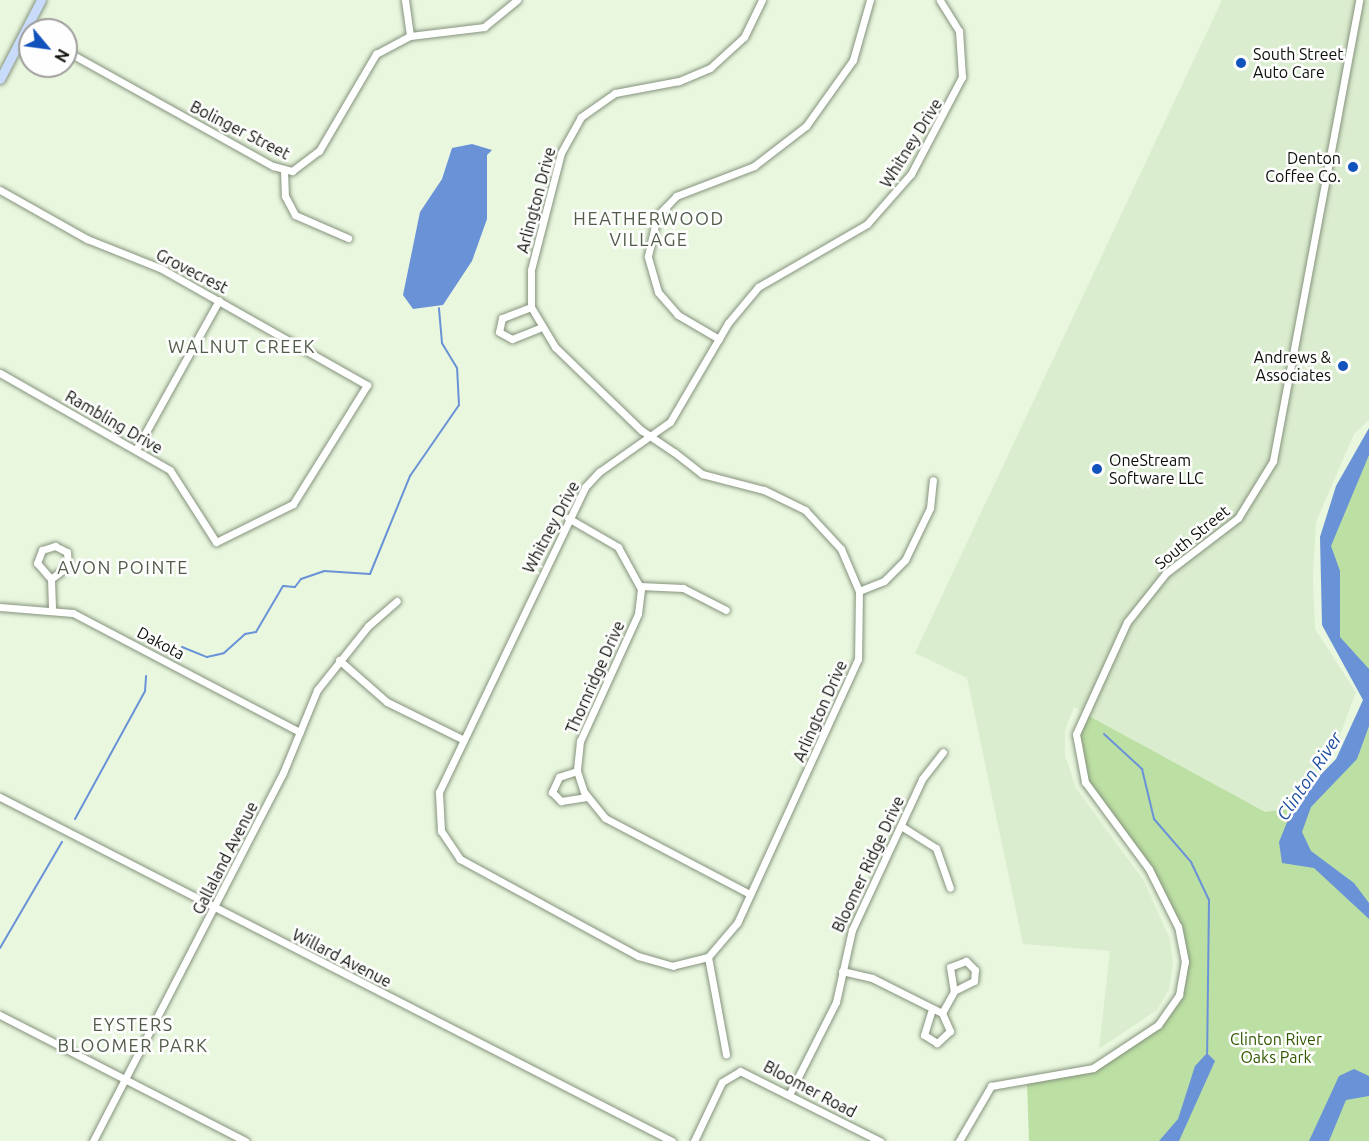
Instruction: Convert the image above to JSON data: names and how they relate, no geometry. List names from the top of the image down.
{
  "streets": {
    "street": [
      "Bolinger Street",
      "Whitney Drive",
      "Arlington Drive",
      "Grovecrest",
      "Rambling Drive",
      "South Street",
      "Dakota",
      "Thornridge Drive",
      "Gallaland Avenue",
      "Bloomer Ridge Drive",
      "Willard Avenue",
      "Bloomer Road"
    ]
  },
  "crossings": [
    ["Whitney Drive", "Arlington Drive"],
    ["Grovecrest", "Rambling Drive"],
    ["Dakota", "Gallaland Avenue"],
    ["Gallaland Avenue", "Willard Avenue"],
    ["Bloomer Ridge Drive", "Bloomer Road"]
  ],
  "districts": [
    "HEATHERWOOD VILLAGE",
    "WALNUT CREEK",
    "AVON POINTE",
    "EYSTERS BLOOMER PARK"
  ],
  "water": ["Clinton River"],
  "parks": ["Clinton River Oaks Park"],
  "places": [
    "South Street Auto Care",
    "Denton Coffee Co.",
    "Andrews & Associates",
    "OneStream Software LLC"
  ],
  "north": "bottom right"
}
